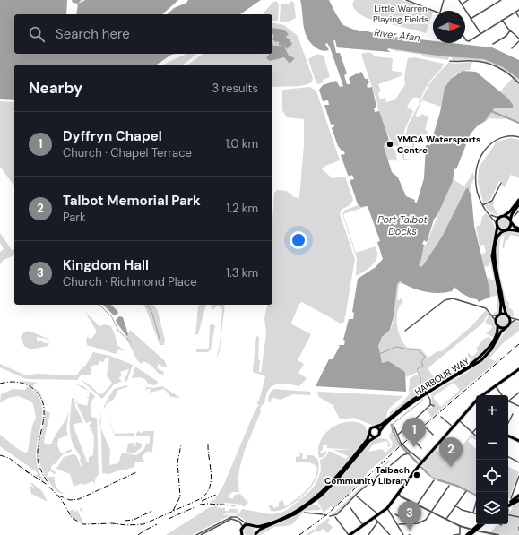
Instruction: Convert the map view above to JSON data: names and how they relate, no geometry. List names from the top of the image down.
{
  "streets": {
    "main road": ["HARBOUR WAY"]
  },
  "water": ["River Afan", "Port Talbot Docks"],
  "parks": ["Little Warren Playing Fields"],
  "places": ["YMCA Watersports Centre", "Taibach Community Library"],
  "north": "right",
  "page": {
    "search": "Search here",
    "heading": ["Nearby", "3 results"],
    "list": [
      {
        "mark": "1",
        "name": "Dyffryn Chapel",
        "note": "Church · Chapel Terrace",
        "value": "1.0 km"
      },
      {
        "mark": "2",
        "name": "Talbot Memorial Park",
        "note": "Park",
        "value": "1.2 km"
      },
      {
        "mark": "3",
        "name": "Kingdom Hall",
        "note": "Church · Richmond Place",
        "value": "1.3 km"
      }
    ],
    "map_buttons": ["+", "−"],
    "pins": ["1", "2", "3"]
  }
}
